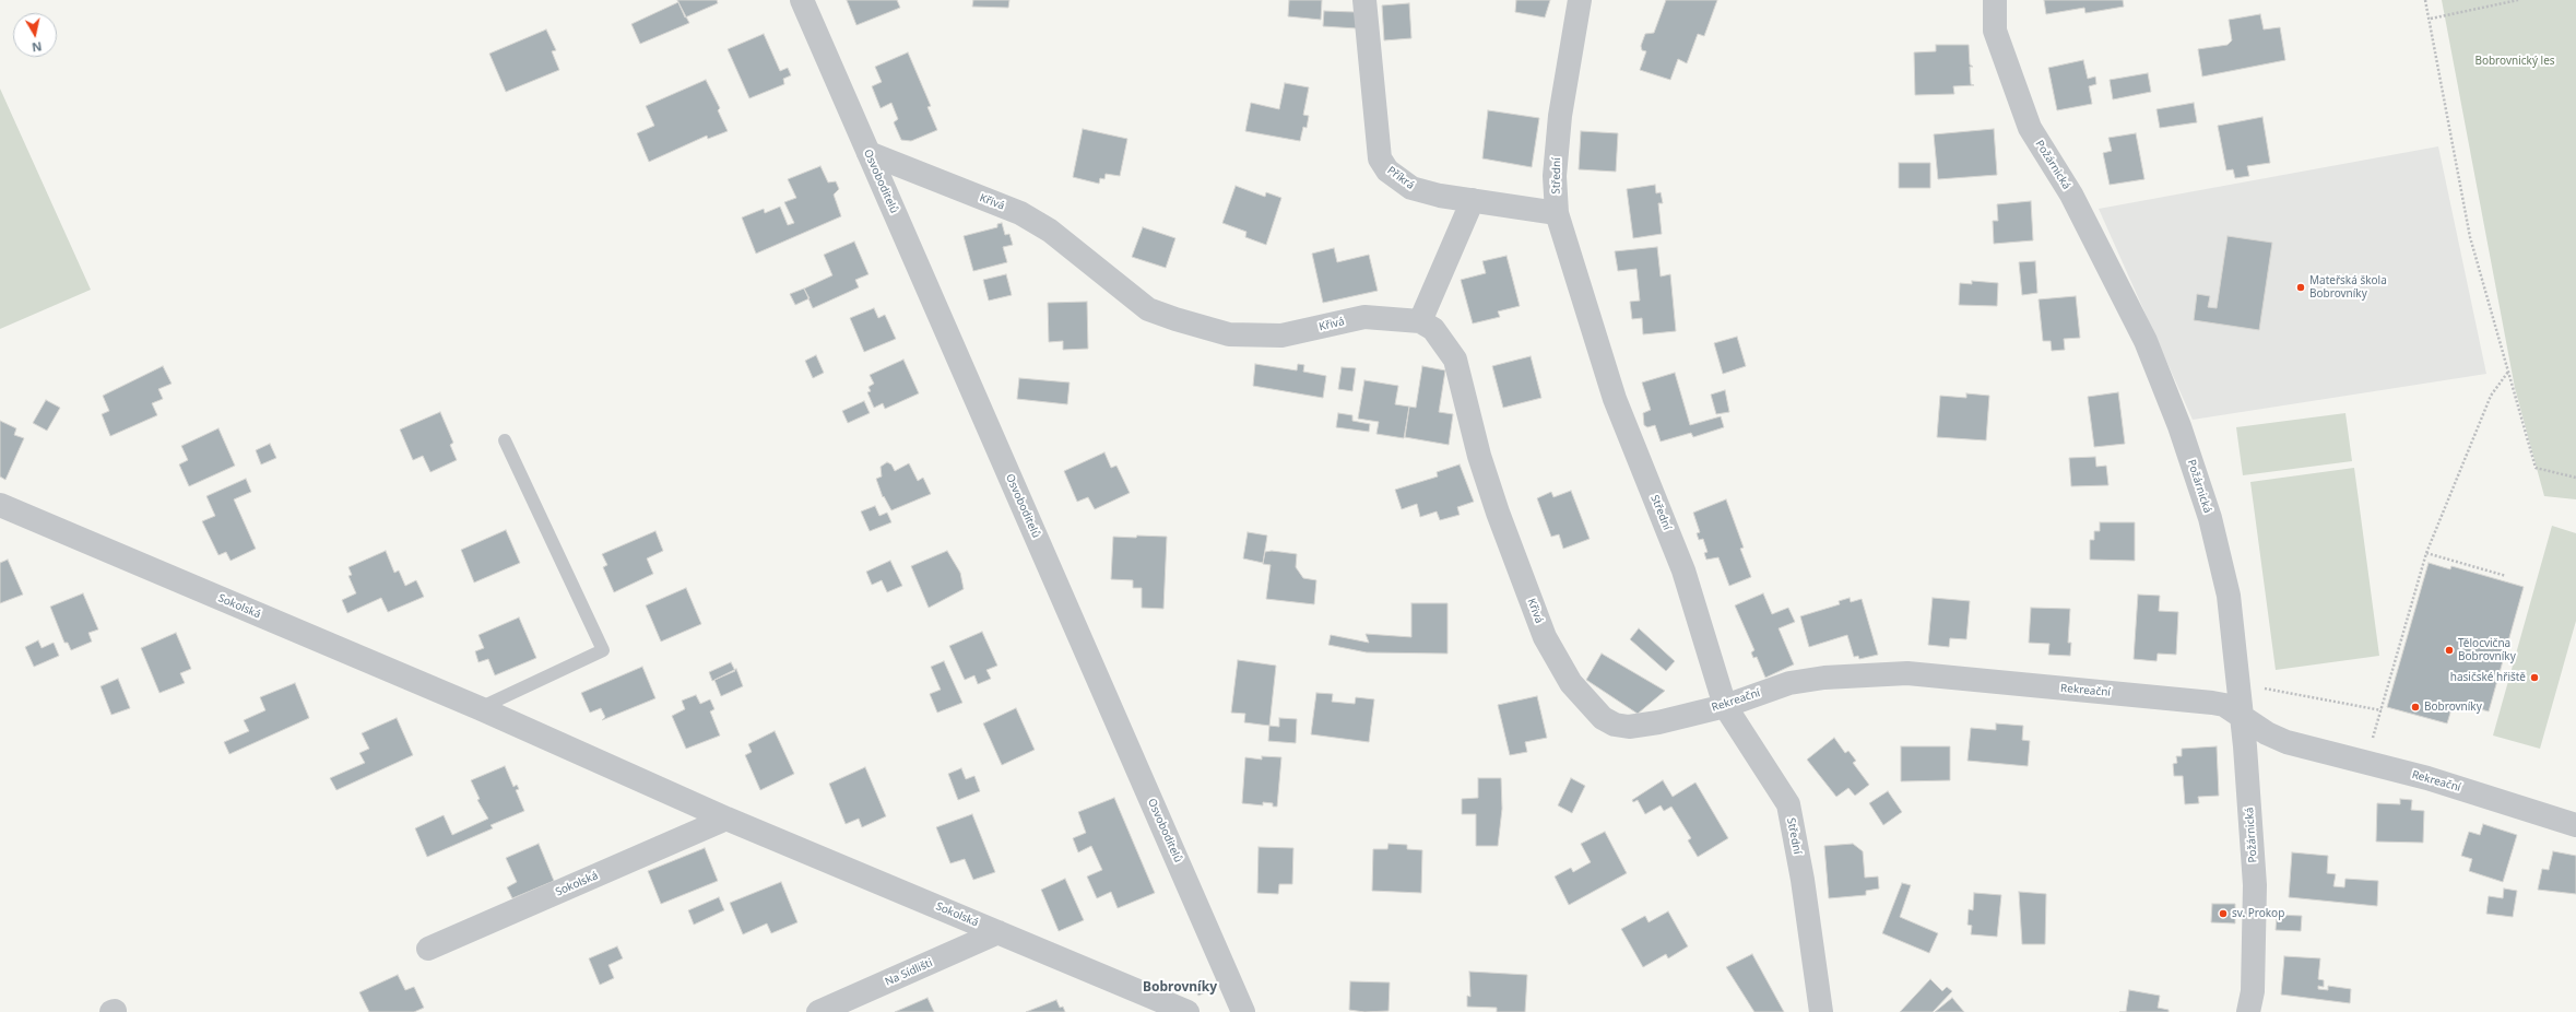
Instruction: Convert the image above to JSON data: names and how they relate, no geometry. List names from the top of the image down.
{
  "streets": {
    "street": [
      "Požárnická",
      "Střední",
      "Příkrá",
      "Osvoboditelů",
      "Křivá",
      "Sokolská",
      "Rekreační",
      "Na Sídlišti"
    ]
  },
  "crossings": [
    ["Požárnická", "Rekreační"],
    ["Střední", "Příkrá"],
    ["Střední", "Rekreační"],
    ["Osvoboditelů", "Křivá"],
    ["Křivá", "Rekreační"],
    ["Sokolská", "Na Sídlišti"]
  ],
  "districts": ["Bobrovníky"],
  "parks": ["Bobrovnický les"],
  "places": [
    "Mateřská škola Bobrovníky",
    "Tělocvična Bobrovníky",
    "hasičské hřiště",
    "Bobrovníky",
    "sv. Prokop"
  ],
  "north": "bottom"
}
